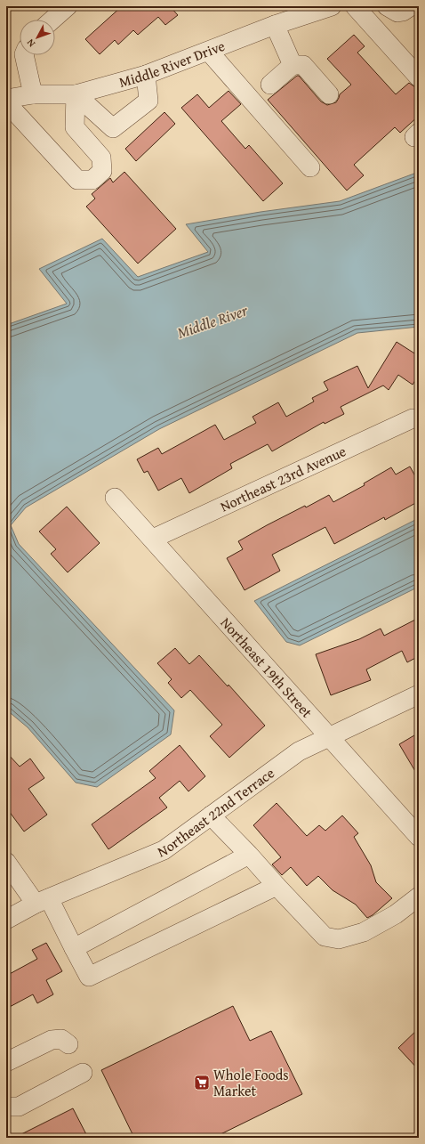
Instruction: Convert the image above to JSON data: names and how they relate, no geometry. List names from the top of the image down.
{
  "streets": {
    "street": [
      "Middle River Drive",
      "Northeast 23rd Avenue",
      "Northeast 19th Street",
      "Northeast 22nd Terrace"
    ]
  },
  "crossings": [
    ["Northeast 23rd Avenue", "Northeast 19th Street"],
    ["Northeast 19th Street", "Northeast 22nd Terrace"]
  ],
  "water": ["Middle River"],
  "places": {
    "supermarket": ["Whole Foods Market"]
  },
  "north": "bottom left"
}
